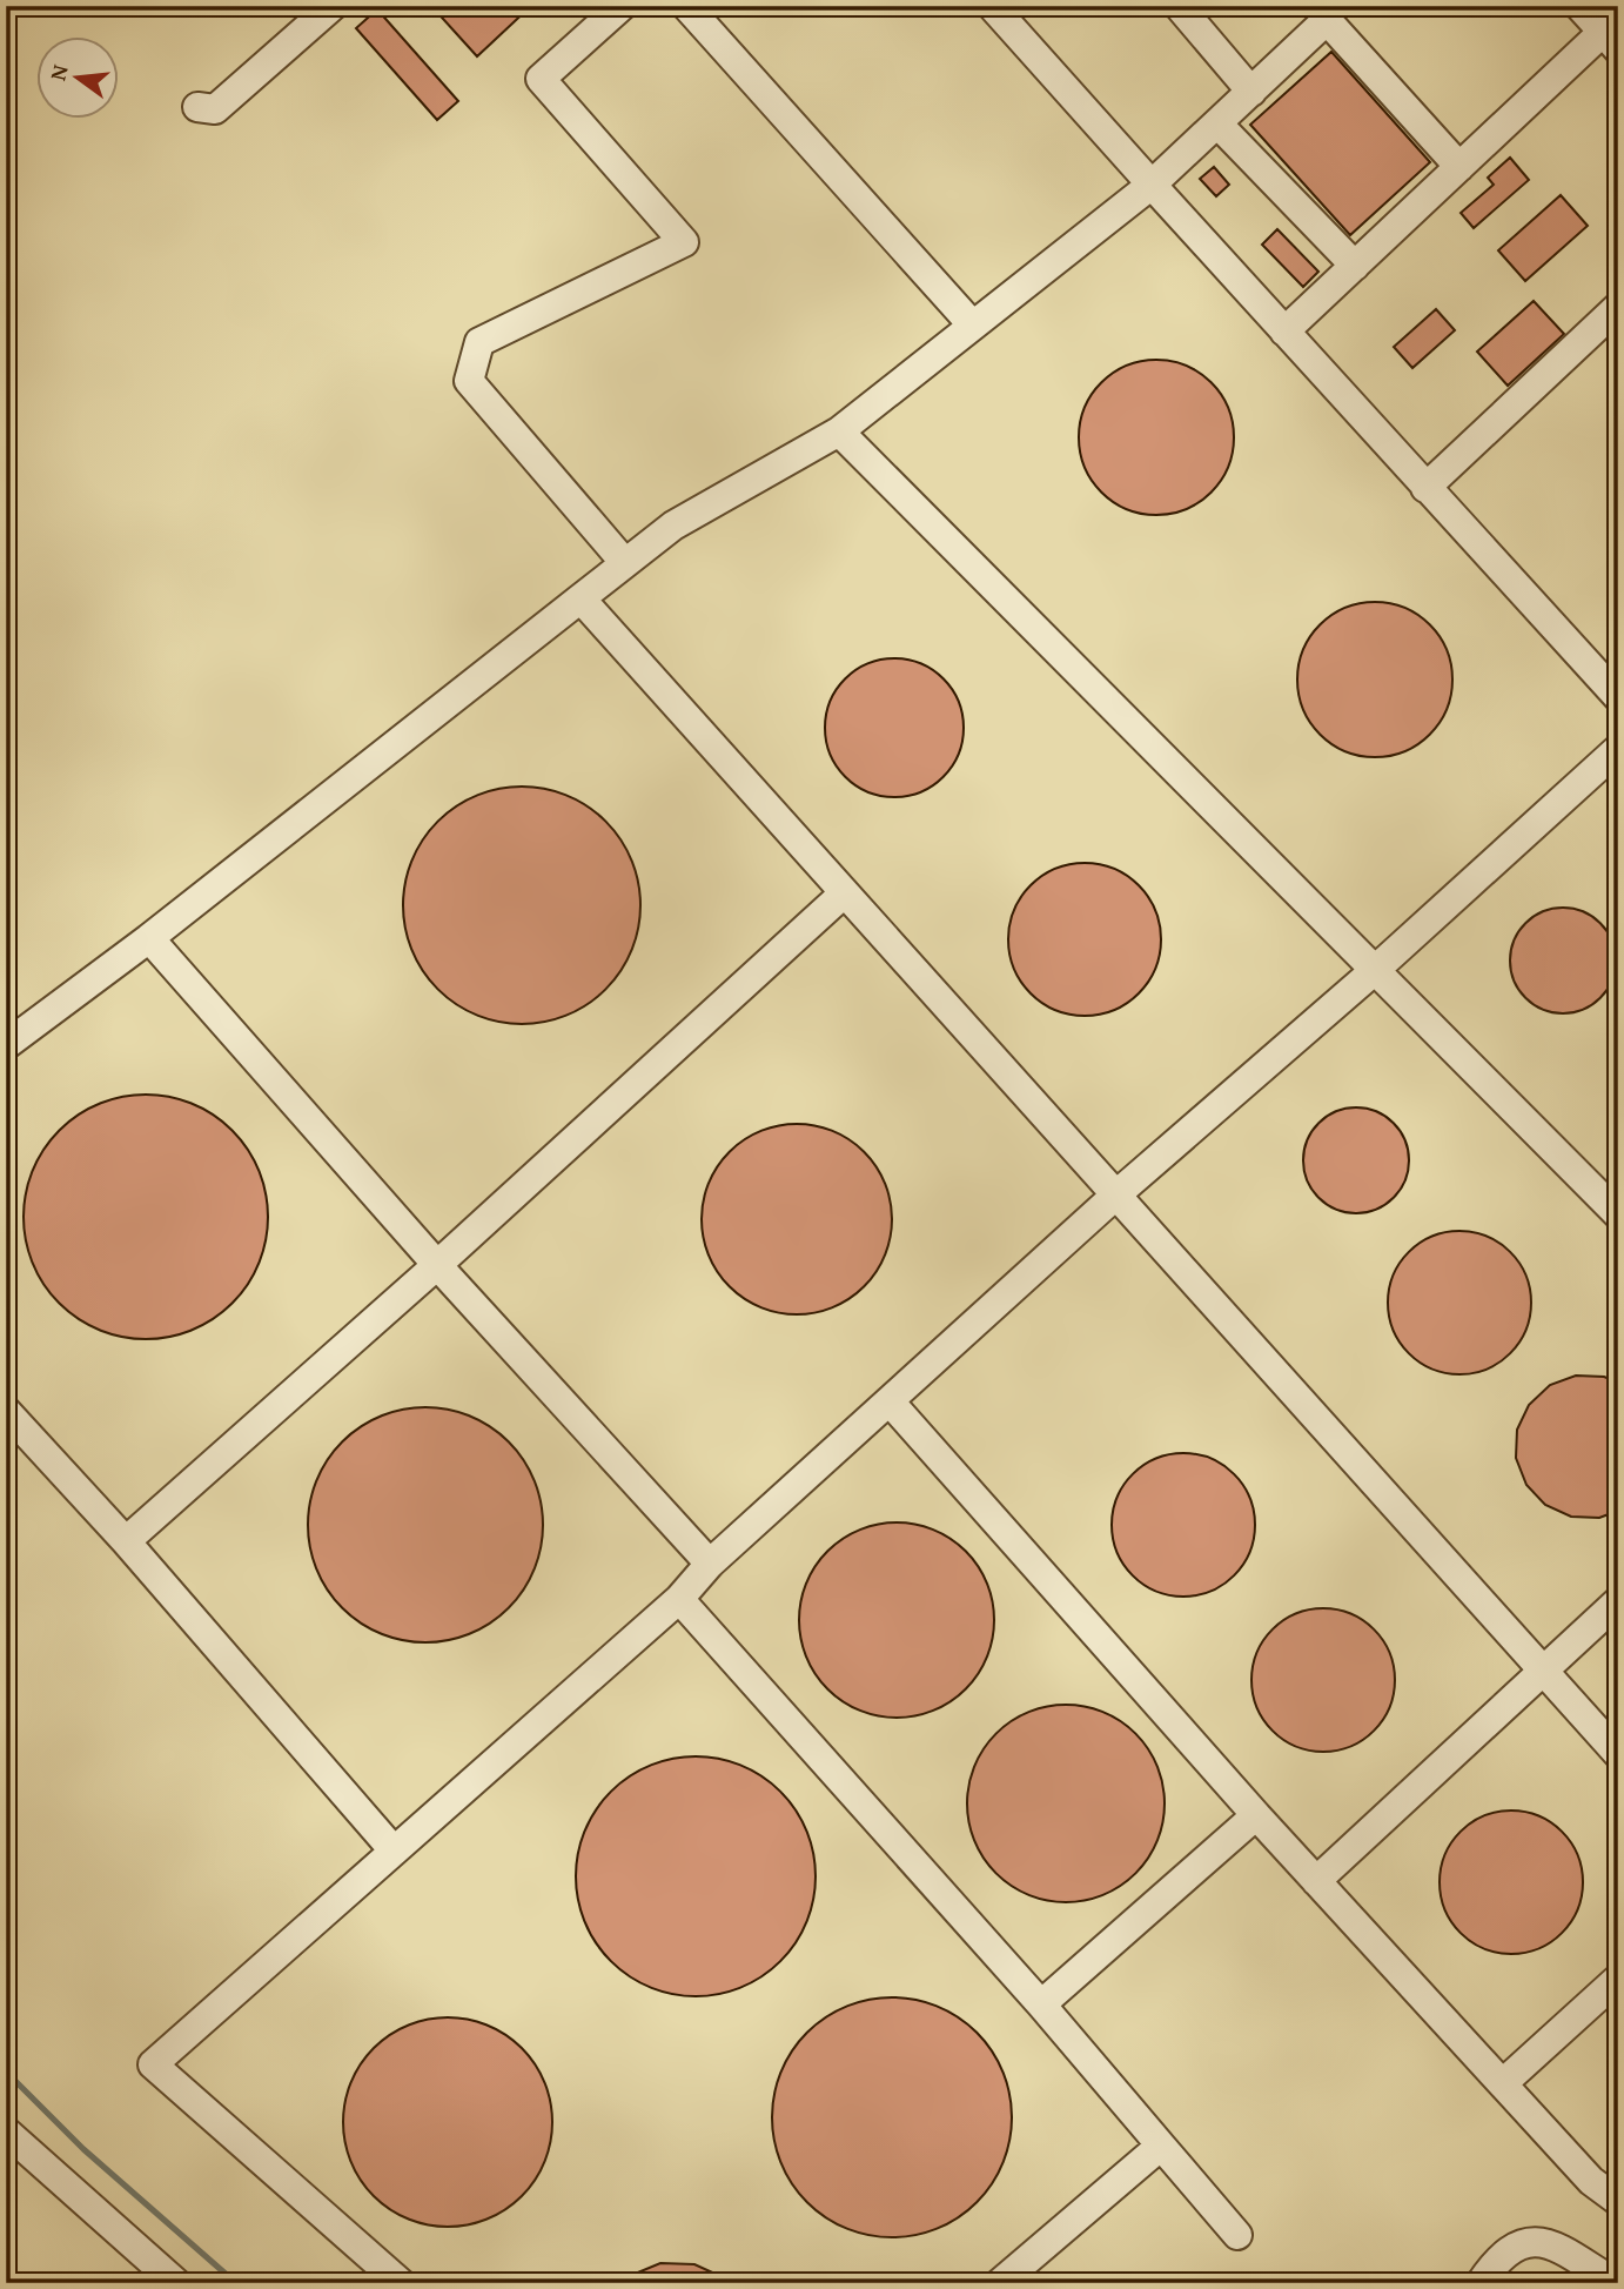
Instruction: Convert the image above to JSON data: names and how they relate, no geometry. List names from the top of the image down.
{
  "north": "left"
}
